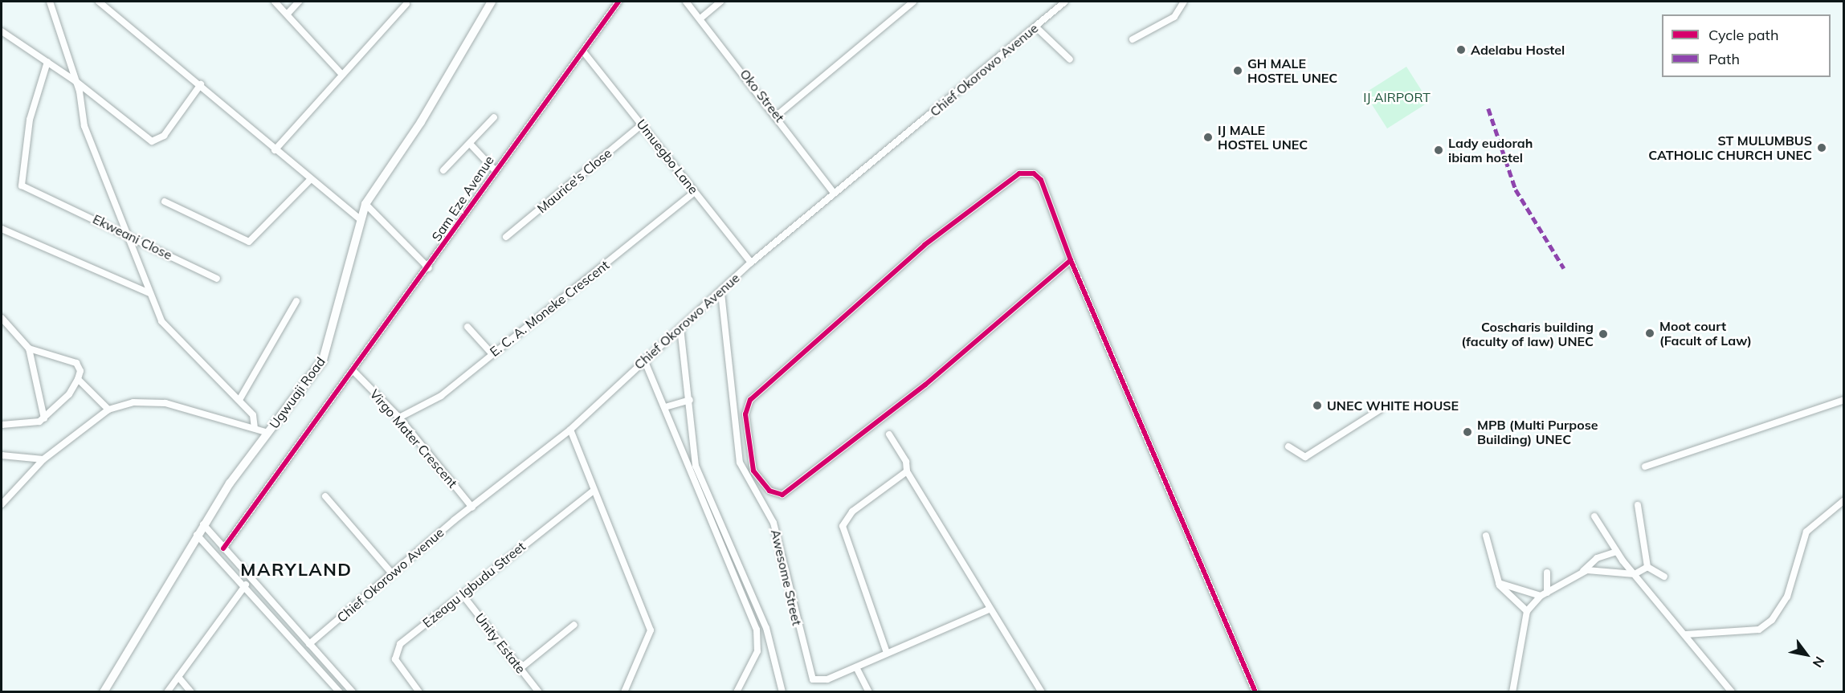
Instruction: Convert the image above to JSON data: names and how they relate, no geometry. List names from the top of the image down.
{
  "streets": {
    "main road": ["Ugwuaji Road"],
    "street": [
      "Chief Okorowo Avenue",
      "Oko Street",
      "Umuegbo Lane",
      "Maurice's Close",
      "Sam Eze Avenue",
      "Ekweani Close",
      "E. C. A. Moneke Crescent",
      "Virgo Mater Crescent",
      "Awesome Street",
      "Ezeagu Igbudu Street",
      "Unity Estate"
    ]
  },
  "crossings": [
    ["Chief Okorowo Avenue", "Oko Street"],
    ["Chief Okorowo Avenue", "Umuegbo Lane"],
    ["Chief Okorowo Avenue", "Virgo Mater Crescent"],
    ["Chief Okorowo Avenue", "Awesome Street"],
    ["Umuegbo Lane", "Maurice's Close"],
    ["Umuegbo Lane", "Sam Eze Avenue"],
    ["Umuegbo Lane", "E. C. A. Moneke Crescent"],
    ["Sam Eze Avenue", "Virgo Mater Crescent"],
    ["E. C. A. Moneke Crescent", "Virgo Mater Crescent"],
    ["Ezeagu Igbudu Street", "Unity Estate"]
  ],
  "districts": ["MARYLAND"],
  "parks": ["IJ AIRPORT"],
  "places": [
    "Adelabu Hostel",
    "GH MALE HOSTEL UNEC",
    "IJ MALE HOSTEL UNEC",
    "ST MULUMBUS CATHOLIC CHURCH UNEC",
    "Lady eudorah ibiam hostel",
    "Moot court (Facult of Law)",
    "Coscharis building (faculty of law) UNEC",
    "UNEC WHITE HOUSE",
    "MPB (Multi Purpose Building) UNEC"
  ],
  "legend": ["Cycle path", "Path"],
  "north": "bottom right"
}
